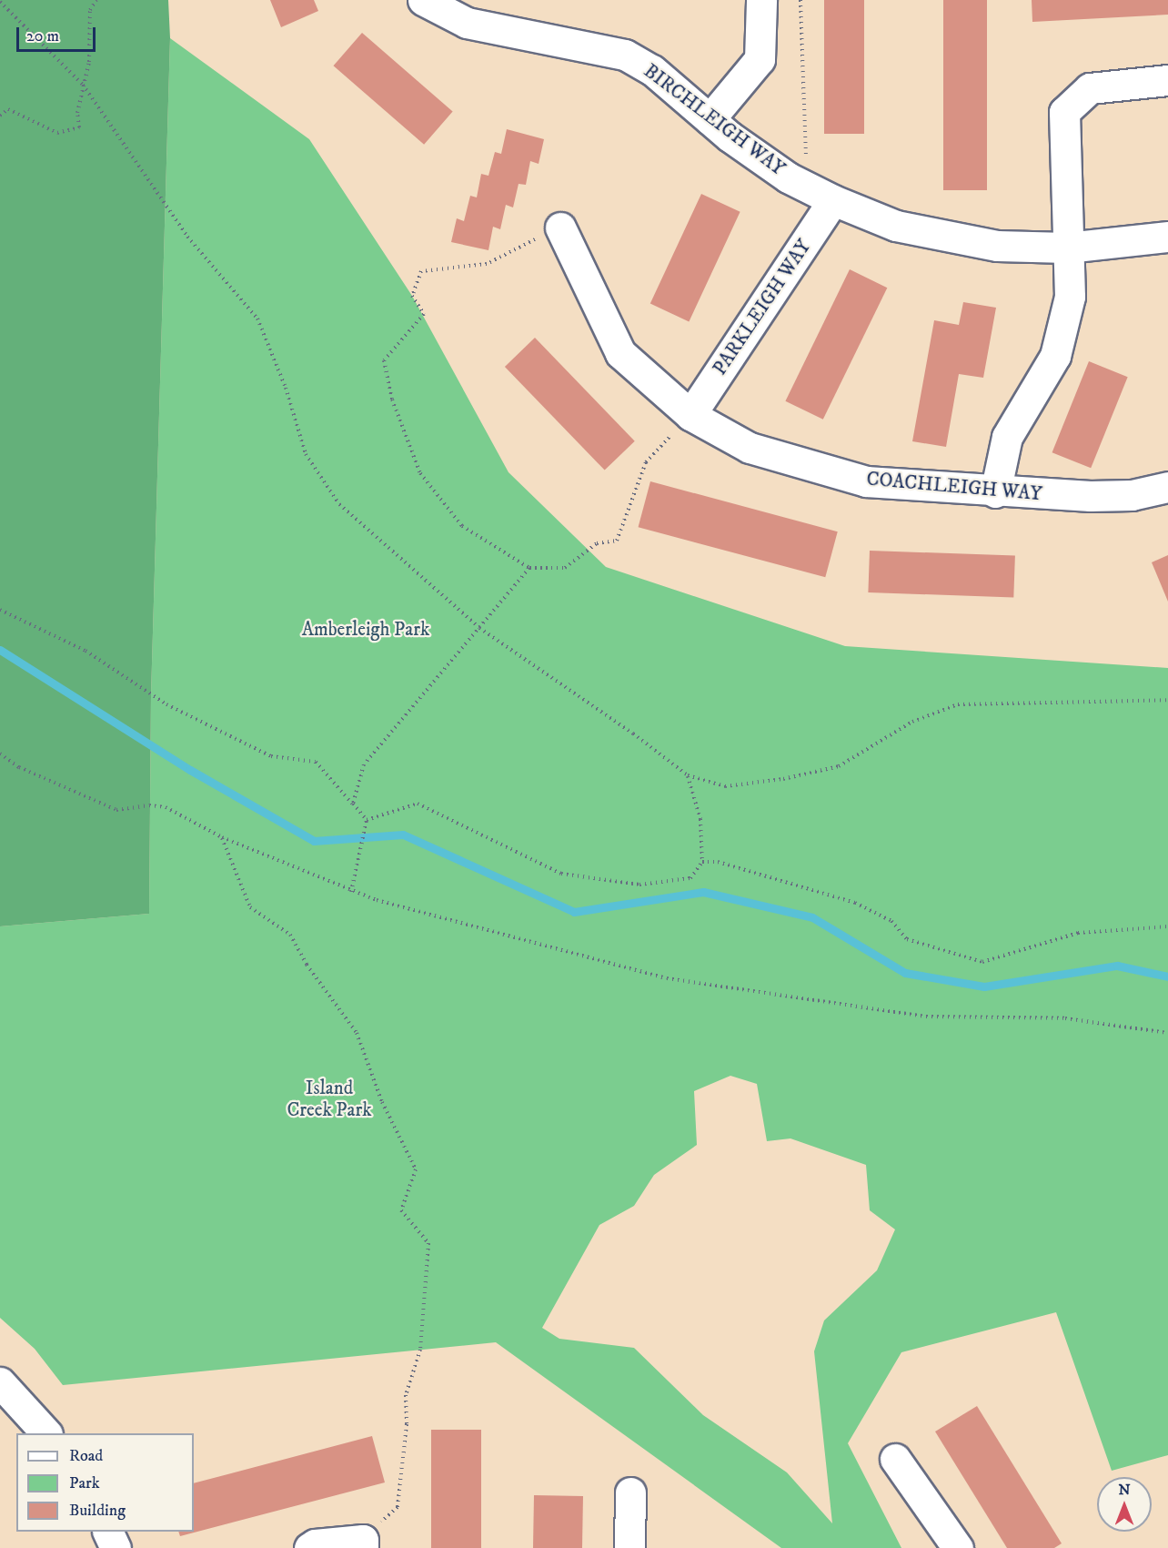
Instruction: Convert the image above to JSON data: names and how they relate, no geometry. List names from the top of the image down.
{
  "streets": {
    "street": ["BIRCHLEIGH WAY", "PARKLEIGH WAY", "COACHLEIGH WAY"]
  },
  "crossings": [
    ["BIRCHLEIGH WAY", "PARKLEIGH WAY"],
    ["PARKLEIGH WAY", "COACHLEIGH WAY"]
  ],
  "parks": ["Amberleigh Park", "Island Creek Park"],
  "legend": ["Road", "Park", "Building"],
  "scale_bar": "20 m",
  "north": "top"
}
